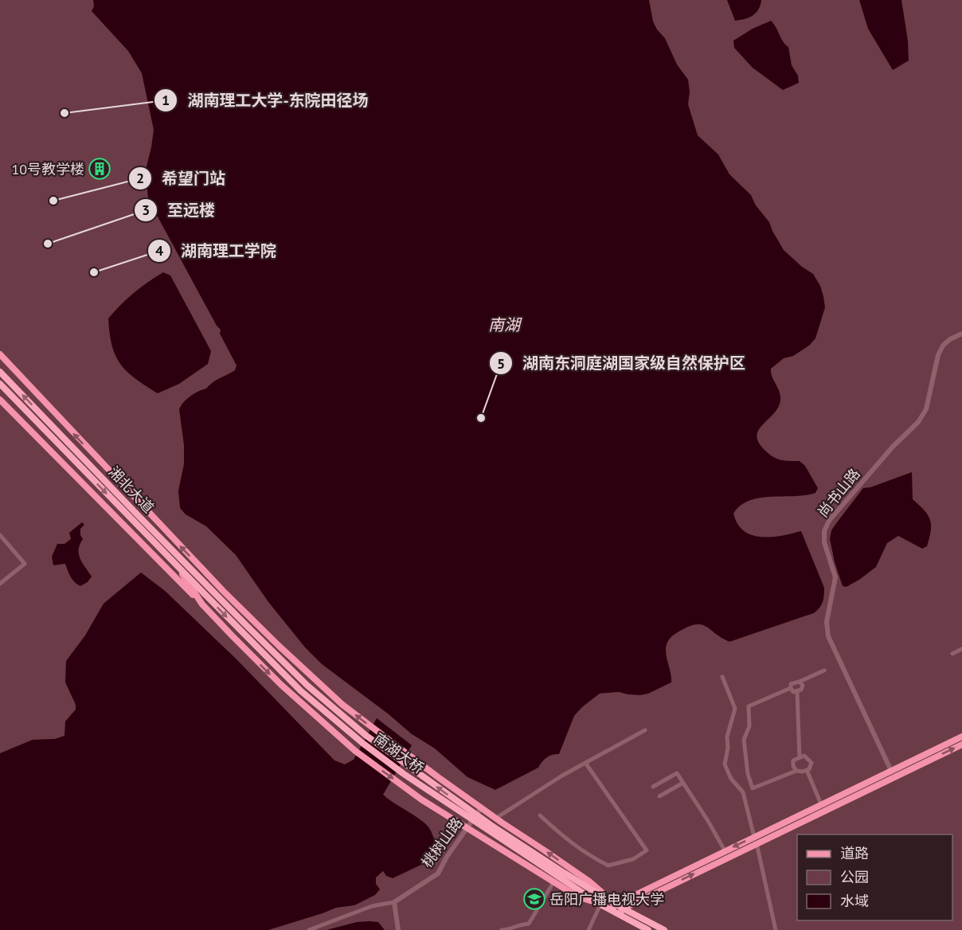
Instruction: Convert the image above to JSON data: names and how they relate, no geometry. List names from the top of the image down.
{
  "streets": {
    "highway": ["湘北大道", "南湖大桥"],
    "street": ["尚书山路", "桃树山路"]
  },
  "crossings": [
    ["湘北大道", "南湖大桥"]
  ],
  "water": ["南湖"],
  "places": {
    "other": [
      "湖南理工大学-东院田径场",
      "希望门站",
      "至远楼",
      "湖南理工学院",
      "湖南东洞庭湖国家级自然保护区"
    ],
    "building": ["10号教学楼"],
    "school or university": ["岳阳广播电视大学"]
  },
  "legend": ["道路", "公园", "水域"]
}
